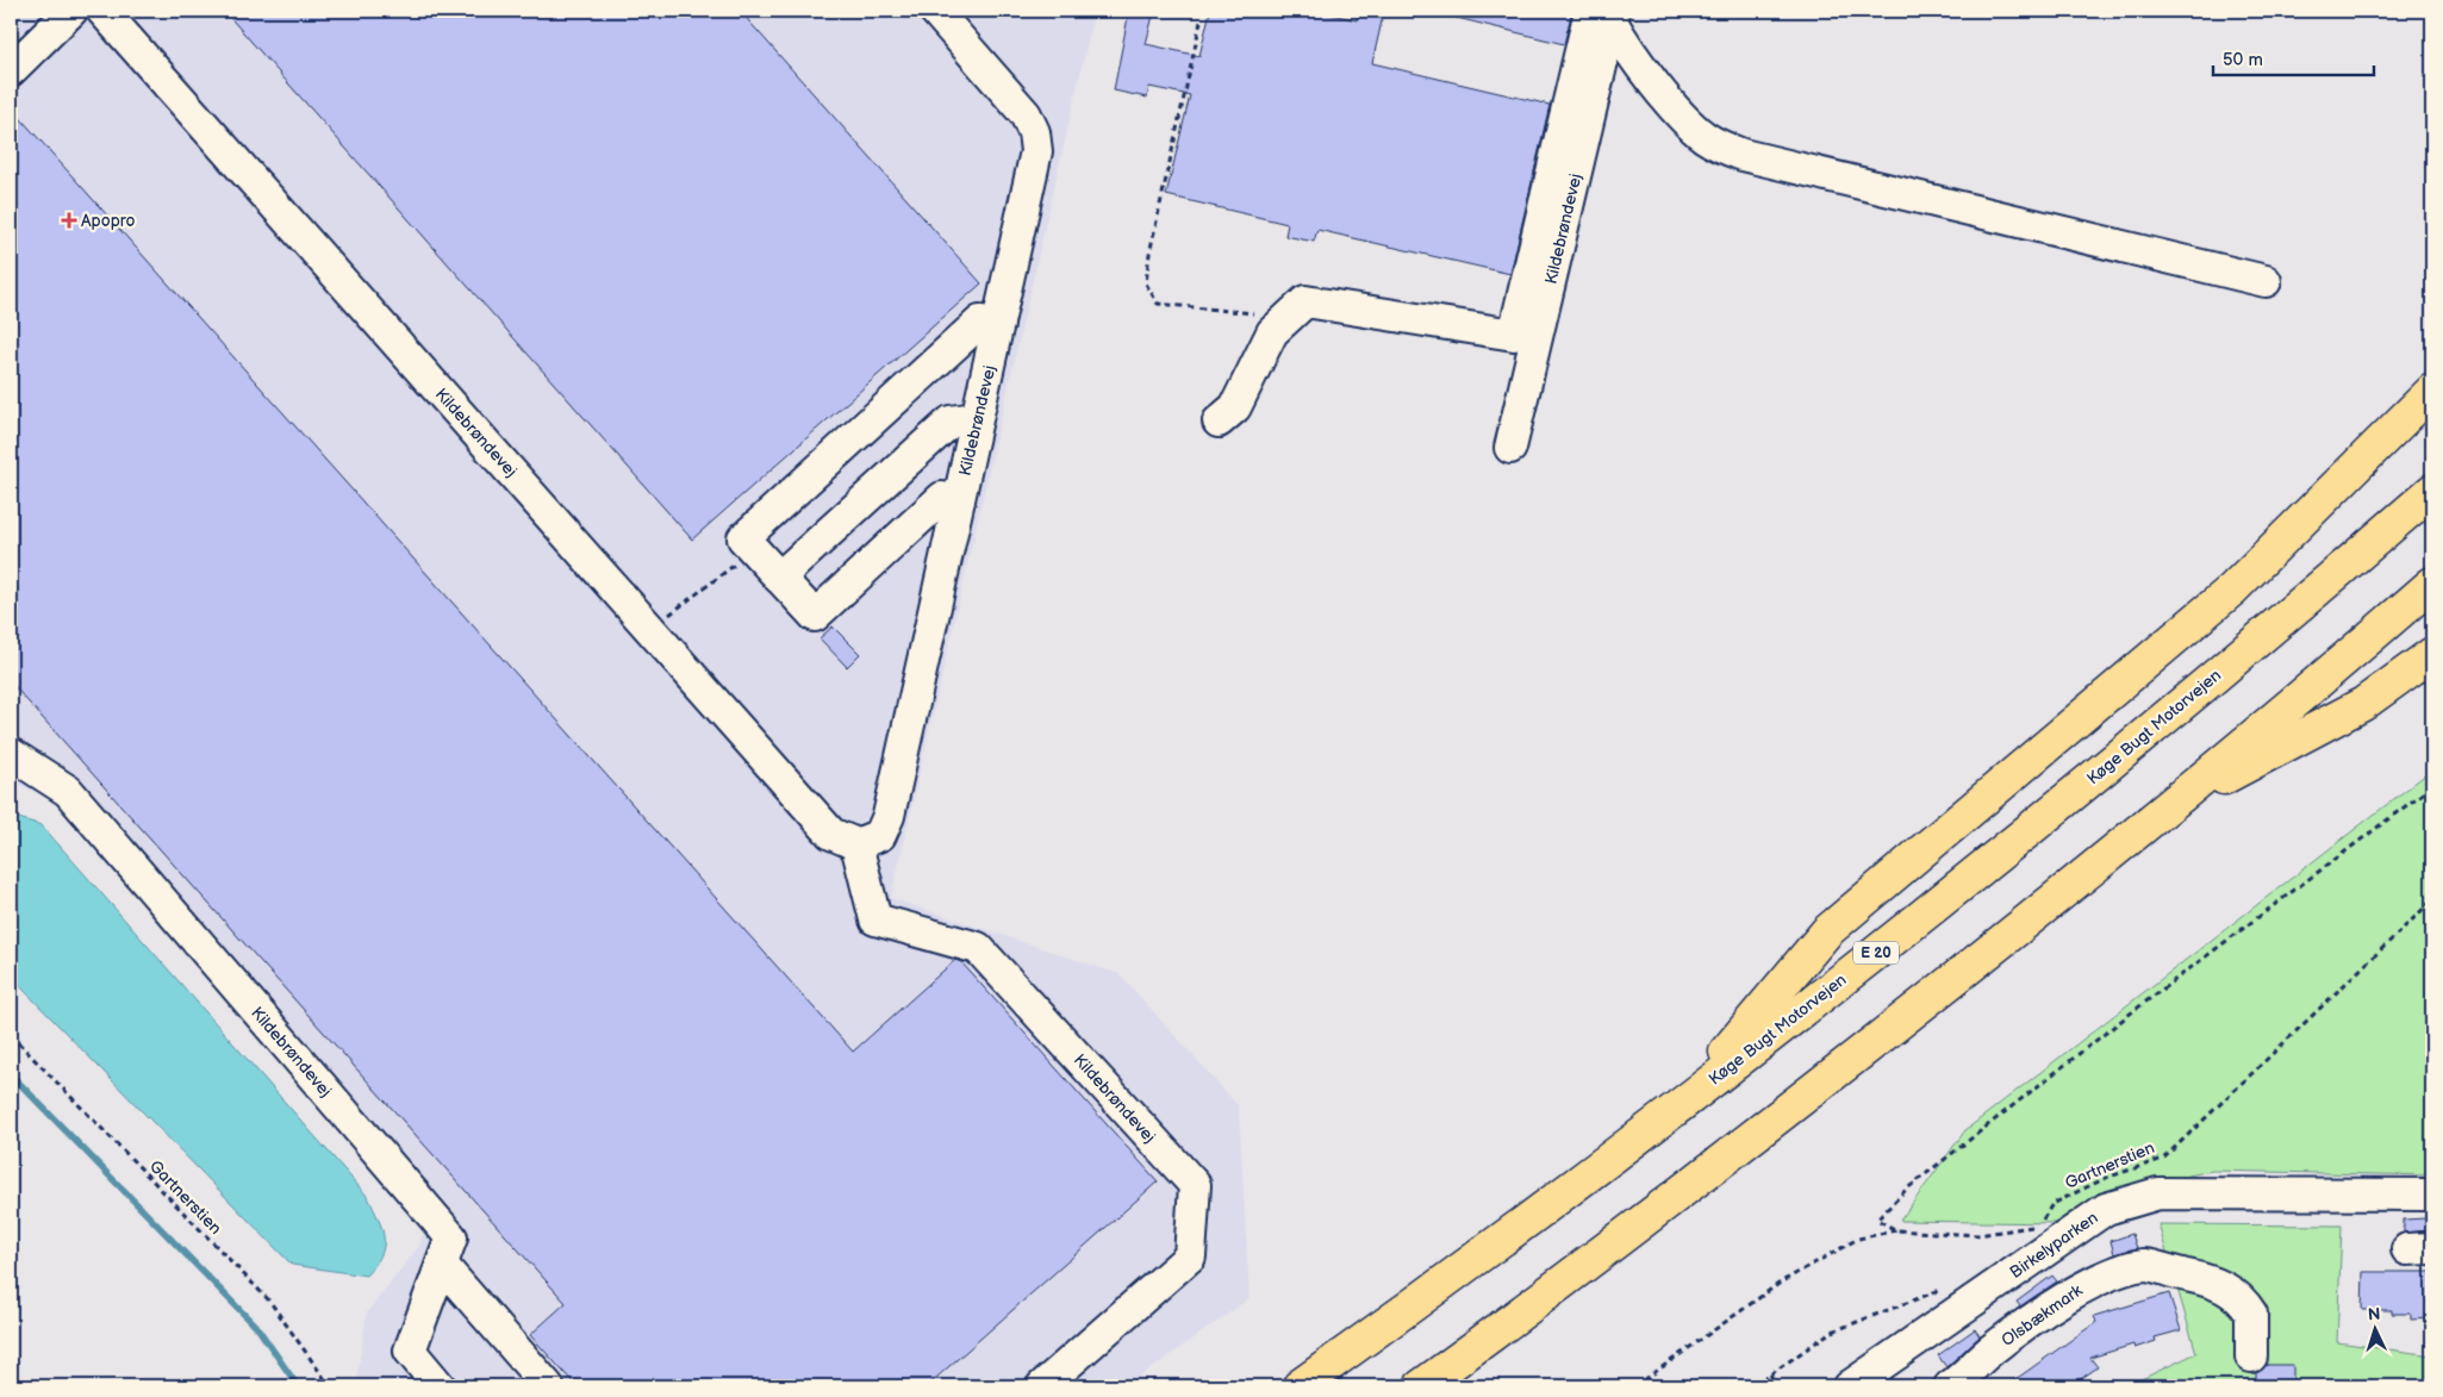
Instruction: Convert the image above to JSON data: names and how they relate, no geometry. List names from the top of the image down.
{
  "streets": {
    "highway": ["Køge Bugt Motorvejen", "E 20"],
    "street": ["Kildebrøndevej", "Birkelyparken", "Olsbækmark"],
    "path": ["Gartnerstien"]
  },
  "places": {
    "health": ["Apopro"]
  },
  "scale_bar": "50 m",
  "north": "top"
}
